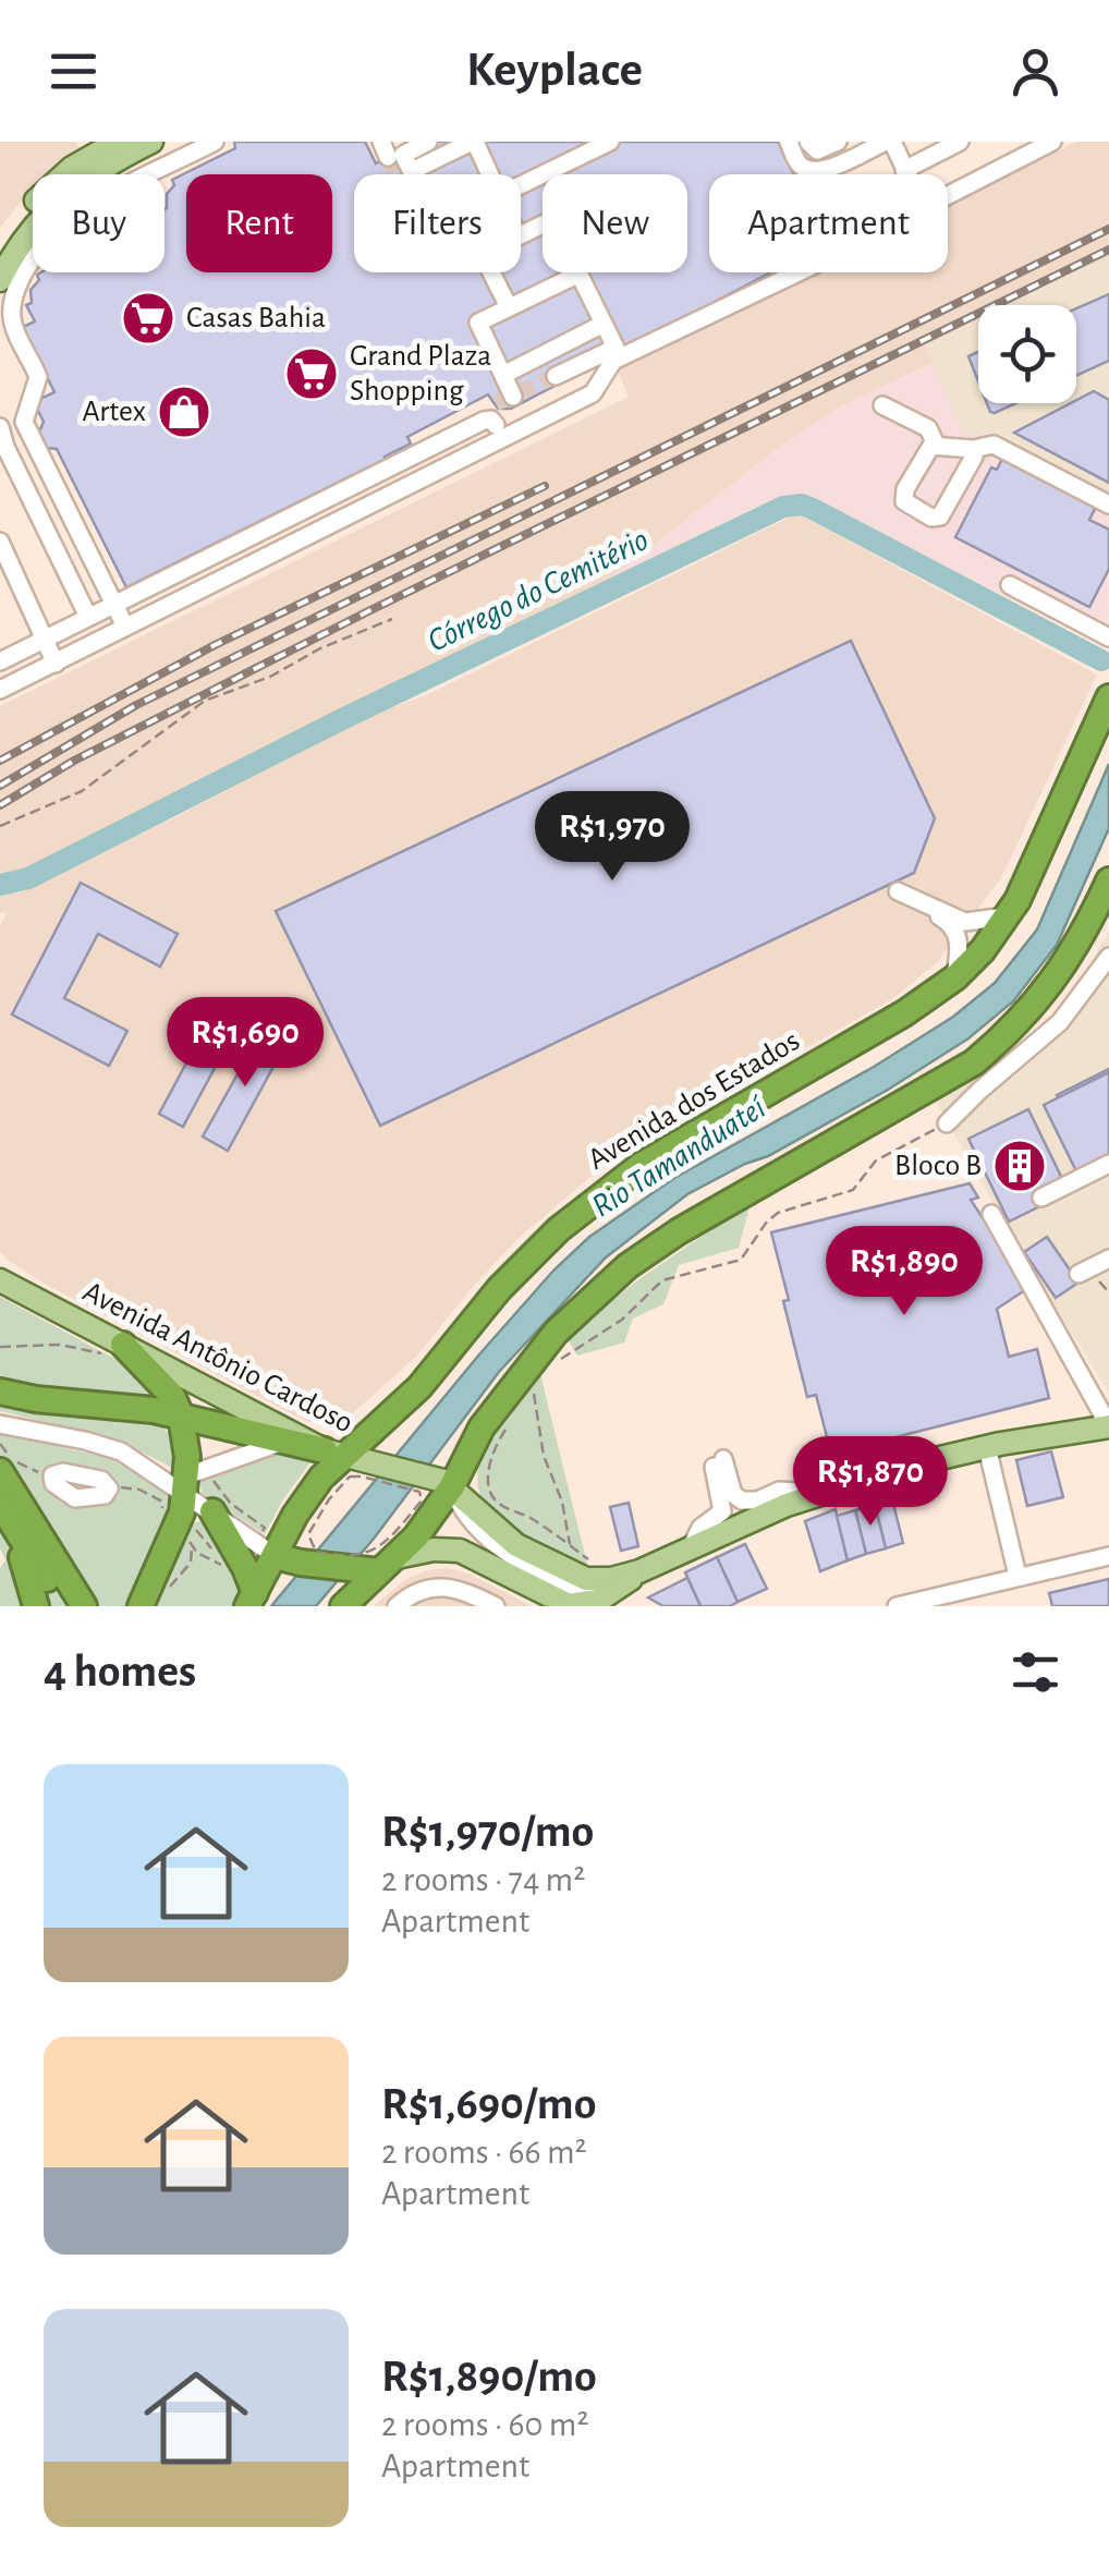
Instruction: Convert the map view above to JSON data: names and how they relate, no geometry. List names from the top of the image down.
{
  "streets": {
    "highway": ["Avenida dos Estados"],
    "main road": ["Avenida Antônio Cardoso"]
  },
  "crossings": [
    ["Avenida dos Estados", "Avenida Antônio Cardoso"]
  ],
  "water": ["Córrego do Cemitério", "Rio Tamanduateí"],
  "places": {
    "supermarket": ["Casas Bahia", "Grand Plaza Shopping"],
    "shop": ["Artex"],
    "building": ["Bloco B"]
  },
  "page": {
    "header": "Keyplace",
    "chip": [
      "Buy",
      "Rent",
      "Filters",
      "New",
      "Apartment"
    ],
    "price": [
      "R$1,970",
      "R$1,690",
      "R$1,890",
      "R$1,870"
    ],
    "heading": "4 homes",
    "list": [
      {
        "name": "R$1,970/mo",
        "note": "2 rooms · 74 m² · Apartment"
      },
      {
        "name": "R$1,690/mo",
        "note": "2 rooms · 66 m² · Apartment"
      },
      {
        "name": "R$1,890/mo",
        "note": "2 rooms · 60 m² · Apartment"
      }
    ]
  }
}
